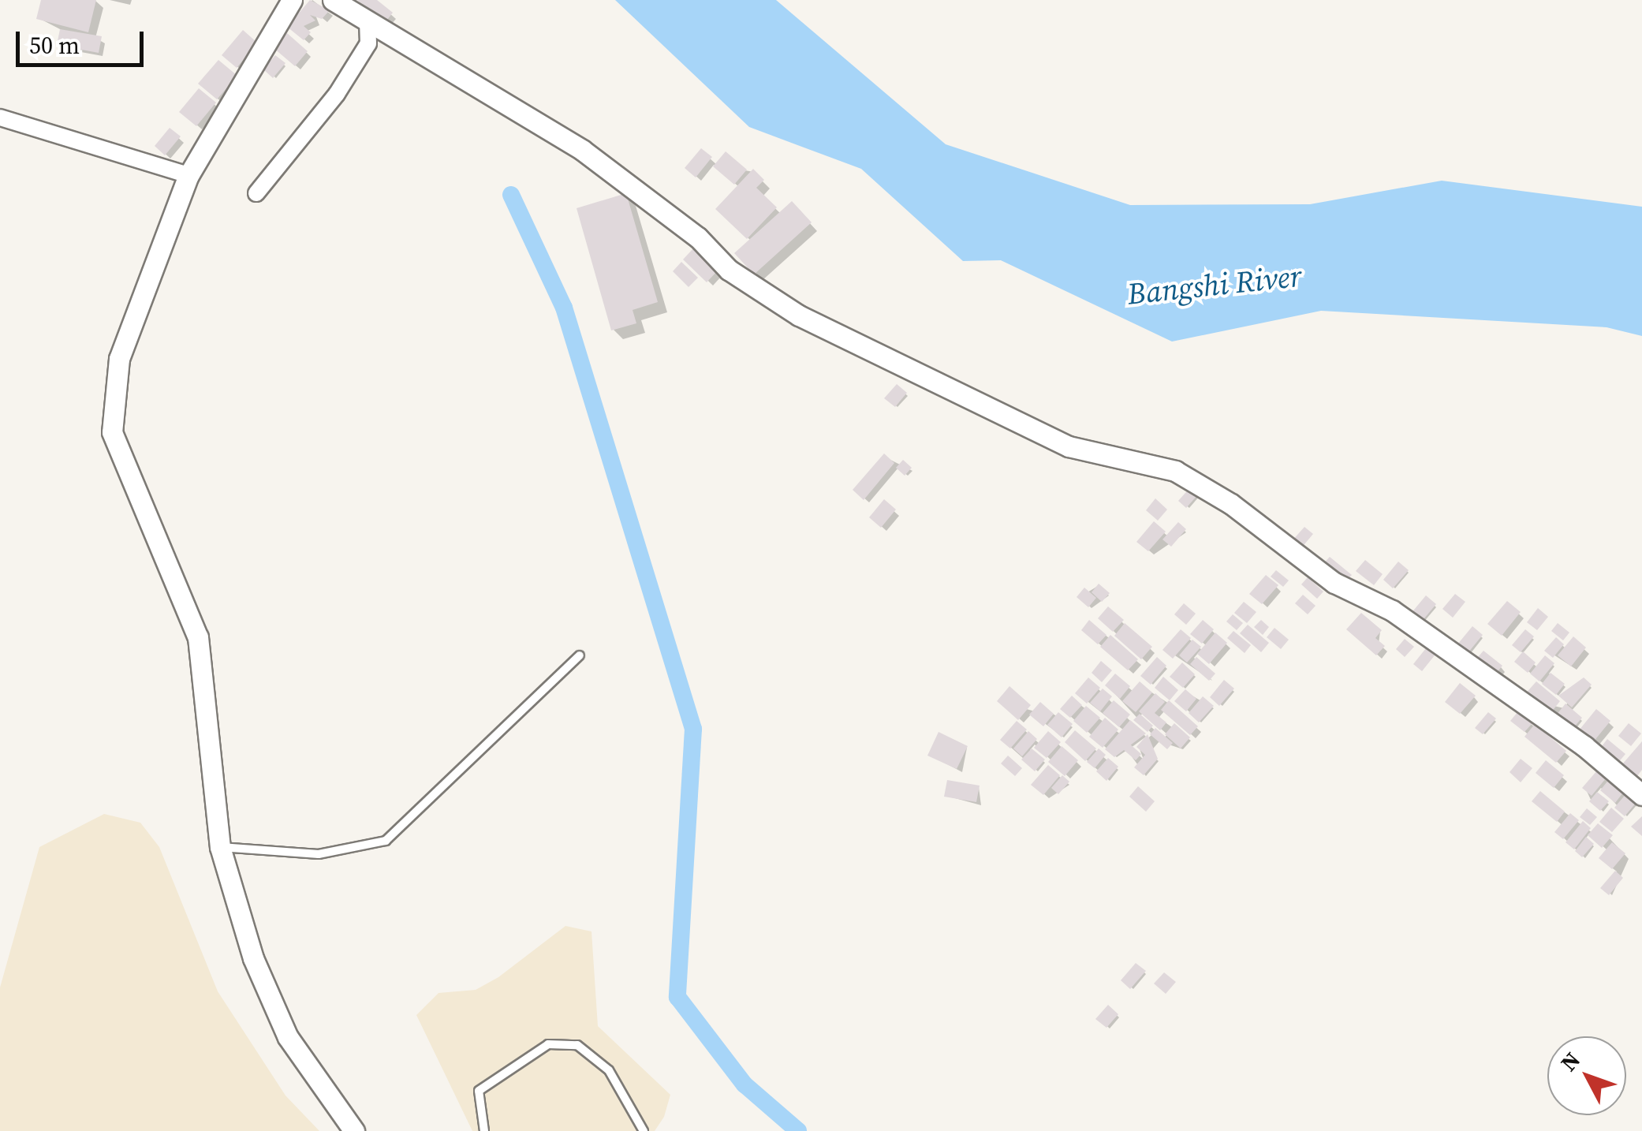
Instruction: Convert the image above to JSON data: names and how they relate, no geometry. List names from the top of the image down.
{
  "water": ["Bangshi River"],
  "scale_bar": "50 m",
  "north": "top left"
}
